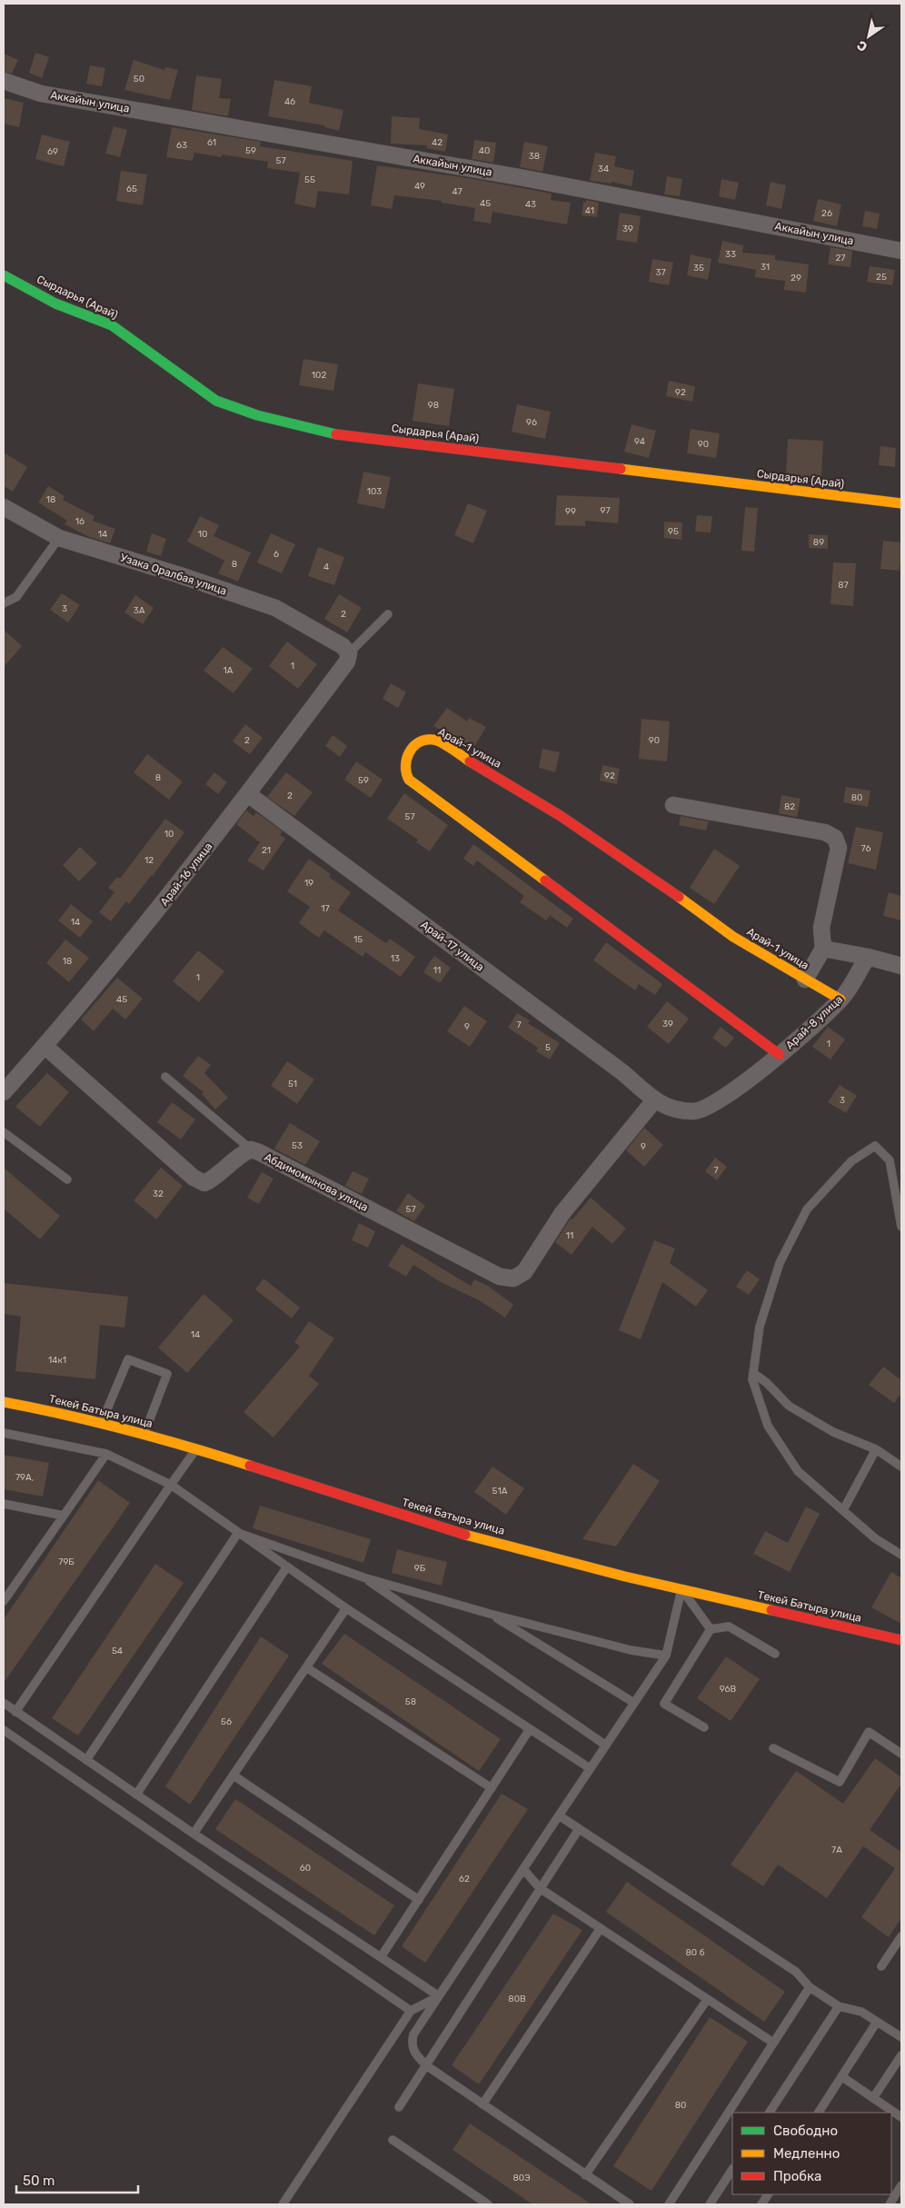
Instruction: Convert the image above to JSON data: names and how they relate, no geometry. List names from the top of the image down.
{
  "streets": {
    "street": [
      "Аккайын улица",
      "Сырдарья (Арай)",
      "Узака Оралбая улица",
      "Арай-1 улица",
      "Арай-16 улица",
      "Арай-17 улица",
      "Арай-8 улица",
      "Абдимомынова улица",
      "Текей Батыра улица"
    ]
  },
  "crossings": [
    ["Узака Оралбая улица", "Арай-16 улица"],
    ["Арай-1 улица", "Арай-8 улица"],
    ["Арай-16 улица", "Арай-17 улица"],
    ["Арай-16 улица", "Абдимомынова улица"],
    ["Арай-17 улица", "Арай-8 улица"],
    ["Арай-17 улица", "Абдимомынова улица"],
    ["Арай-8 улица", "Абдимомынова улица"]
  ],
  "house_numbers": [
    "50",
    "46",
    "61",
    "42",
    "63",
    "59",
    "40",
    "69",
    "38",
    "57",
    "34",
    "55",
    "49",
    "65",
    "47",
    "45",
    "43",
    "41",
    "26",
    "39",
    "33",
    "27",
    "31",
    "35",
    "37",
    "25",
    "29",
    "102",
    "92",
    "98",
    "96",
    "94",
    "90",
    "103",
    "18",
    "97",
    "99",
    "16",
    "95",
    "14",
    "10",
    "89",
    "6",
    "8",
    "4",
    "87",
    "3",
    "3А",
    "2",
    "1",
    "1А",
    "2",
    "90",
    "92",
    "8",
    "59",
    "2",
    "80",
    "82",
    "57",
    "10",
    "76",
    "21",
    "12",
    "19",
    "17",
    "14",
    "15",
    "13",
    "18",
    "11",
    "1",
    "45",
    "39",
    "7",
    "9",
    "1",
    "5",
    "51",
    "3",
    "53",
    "9",
    "7",
    "32",
    "57",
    "11",
    "14",
    "14к1",
    "79А,",
    "51А",
    "79Б",
    "9Б",
    "54",
    "96В",
    "58",
    "56",
    "7А",
    "60",
    "62",
    "80 б",
    "80В",
    "80",
    "80Э"
  ],
  "legend": ["Свободно", "Медленно", "Пробка"],
  "scale_bar": "50 m",
  "north": "bottom left"
}
